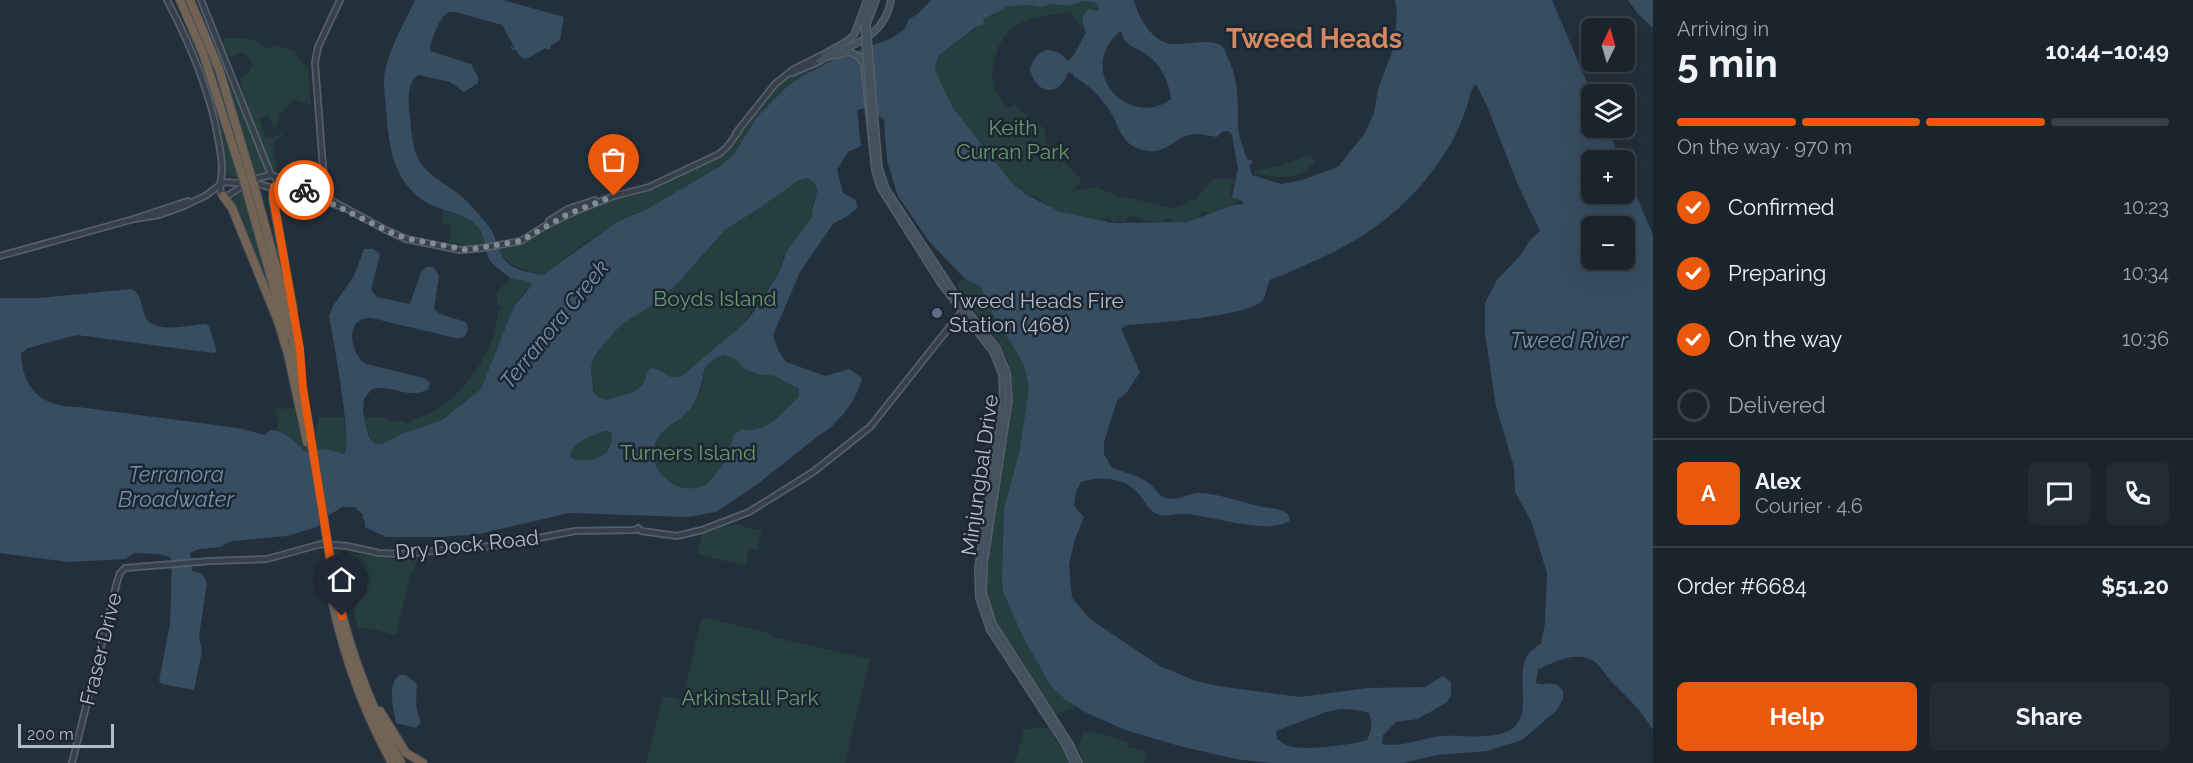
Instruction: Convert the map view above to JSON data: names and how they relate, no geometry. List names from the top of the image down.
{
  "streets": {
    "main road": ["Minjungbal Drive"],
    "street": ["Dry Dock Road", "Fraser Drive"]
  },
  "crossings": [
    ["Minjungbal Drive", "Dry Dock Road"],
    ["Dry Dock Road", "Fraser Drive"]
  ],
  "districts": ["Tweed Heads"],
  "water": ["Terranora Creek", "Tweed River", "Terranora Broadwater"],
  "parks": [
    "Keith Curran Park",
    "Boyds Island",
    "Turners Island",
    "Arkinstall Park"
  ],
  "places": ["Tweed Heads Fire Station (468)"],
  "scale_bar": "200 m",
  "north": "top",
  "page": {
    "heading": ["5 min", "Arriving in", "10:44–10:49"],
    "panel": [
      "Alex",
      "Courier · 4.6",
      "Order #6684",
      "$51.20"
    ],
    "map_buttons": ["+", "−"],
    "bar": "On the way · 970 m",
    "list": [
      ["Confirmed", "10:23"],
      ["Preparing", "10:34"],
      ["On the way", "10:36"],
      "Delivered"
    ],
    "round": "A",
    "buttons": ["Help", "Share"],
    "scale": "200 m"
  }
}
